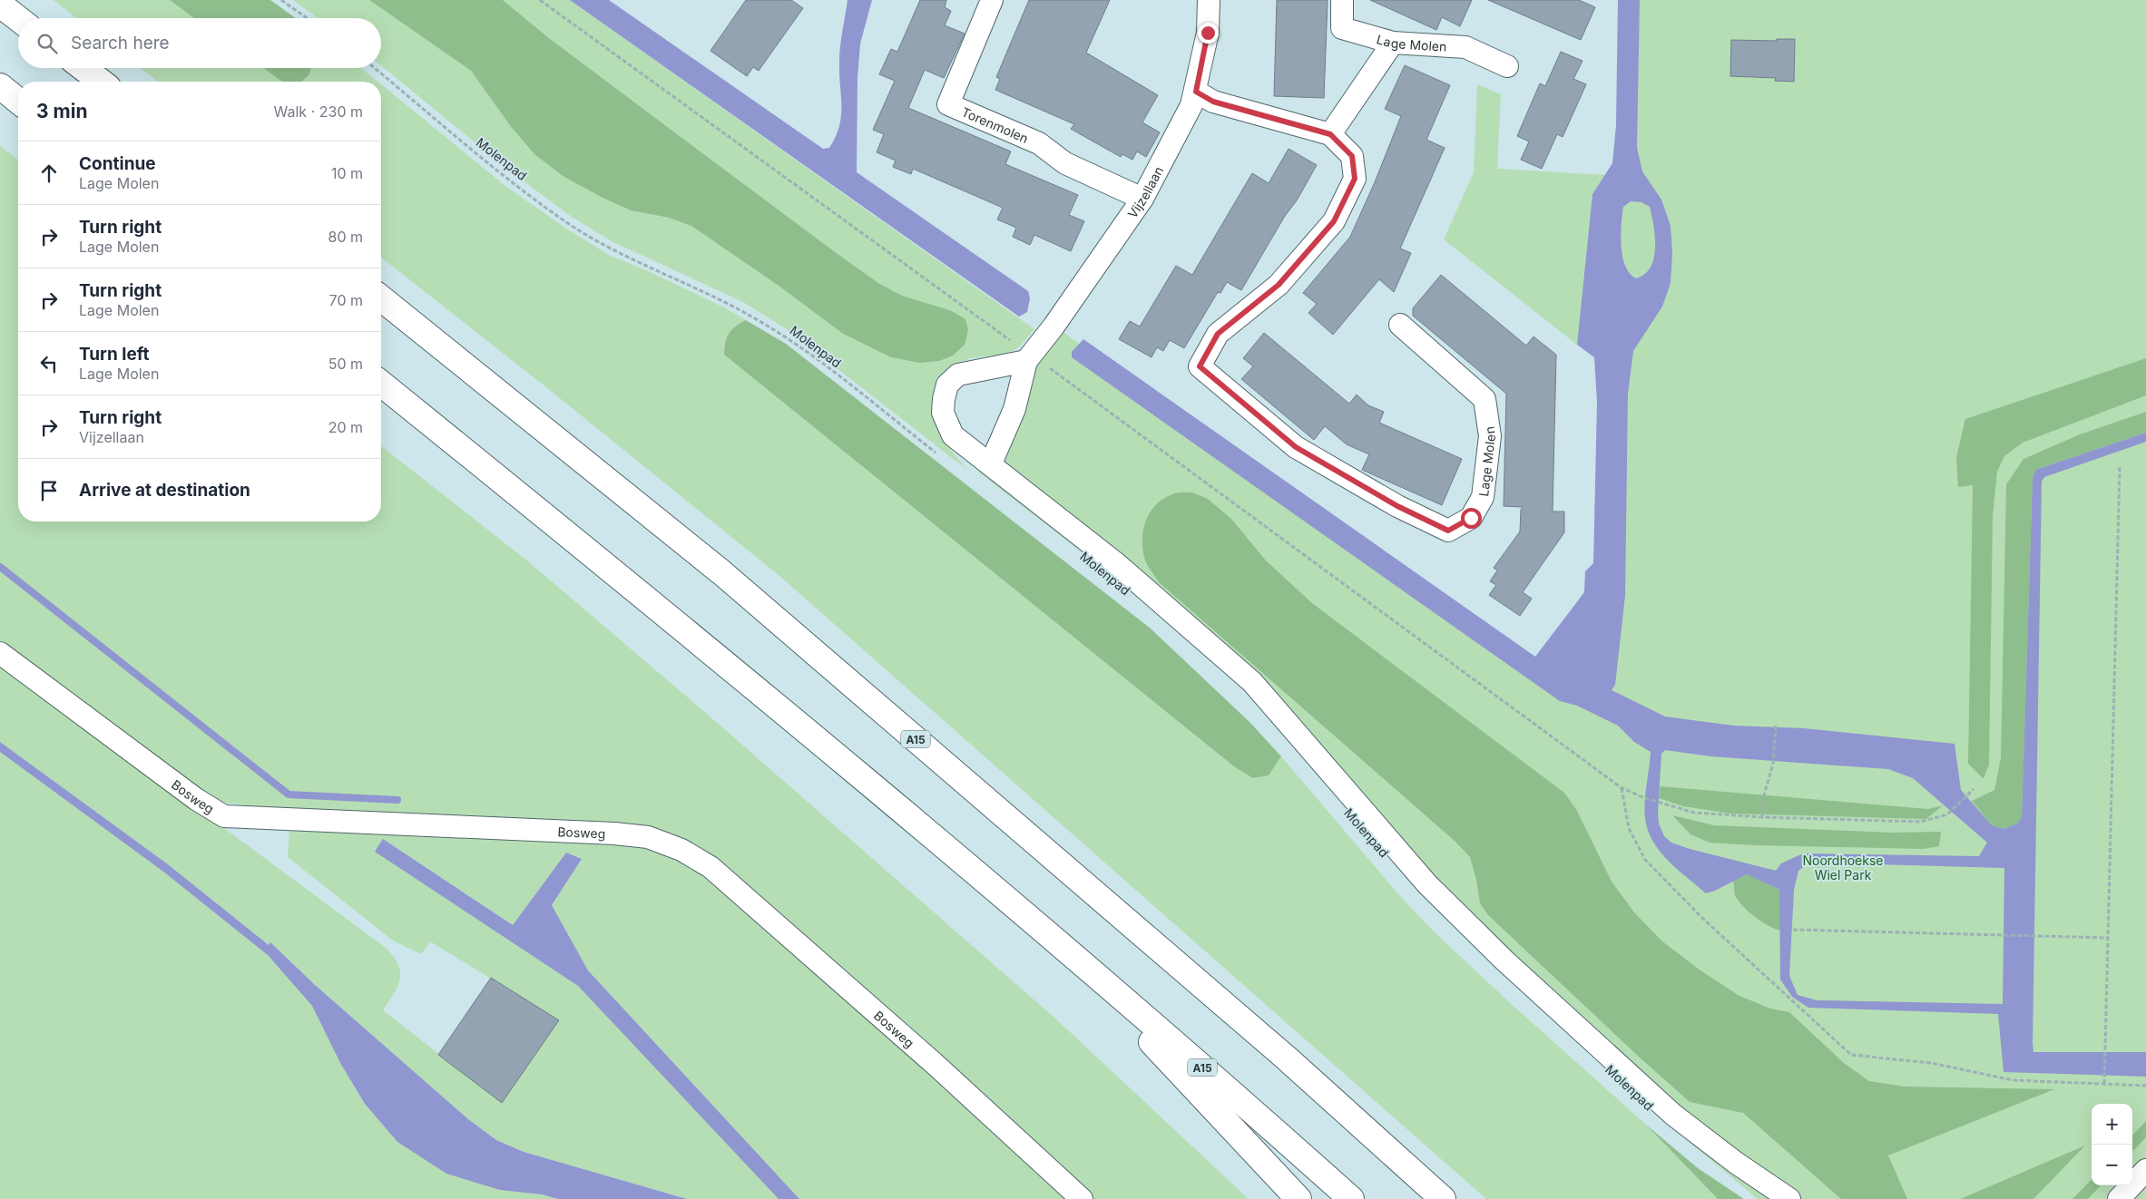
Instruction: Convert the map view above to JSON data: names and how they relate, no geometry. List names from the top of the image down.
{
  "streets": {
    "highway": ["A15"],
    "street": [
      "Lage Molen",
      "Torenmolen",
      "Vijzellaan",
      "Bosweg"
    ],
    "path": ["Molenpad"]
  },
  "crossings": [
    ["Lage Molen", "Vijzellaan"],
    ["Torenmolen", "Vijzellaan"]
  ],
  "parks": ["Noordhoekse Wiel Park"],
  "page": {
    "search": "Search here",
    "heading": ["3 min", "Walk · 230 m"],
    "list": [
      ["Continue", "Lage Molen", "10 m"],
      ["Turn right", "Lage Molen", "80 m"],
      ["Turn right", "Lage Molen", "70 m"],
      ["Turn left", "Lage Molen", "50 m"],
      ["Turn right", "Vijzellaan", "20 m"],
      "Arrive at destination"
    ],
    "map_buttons": ["+", "−"]
  }
}
